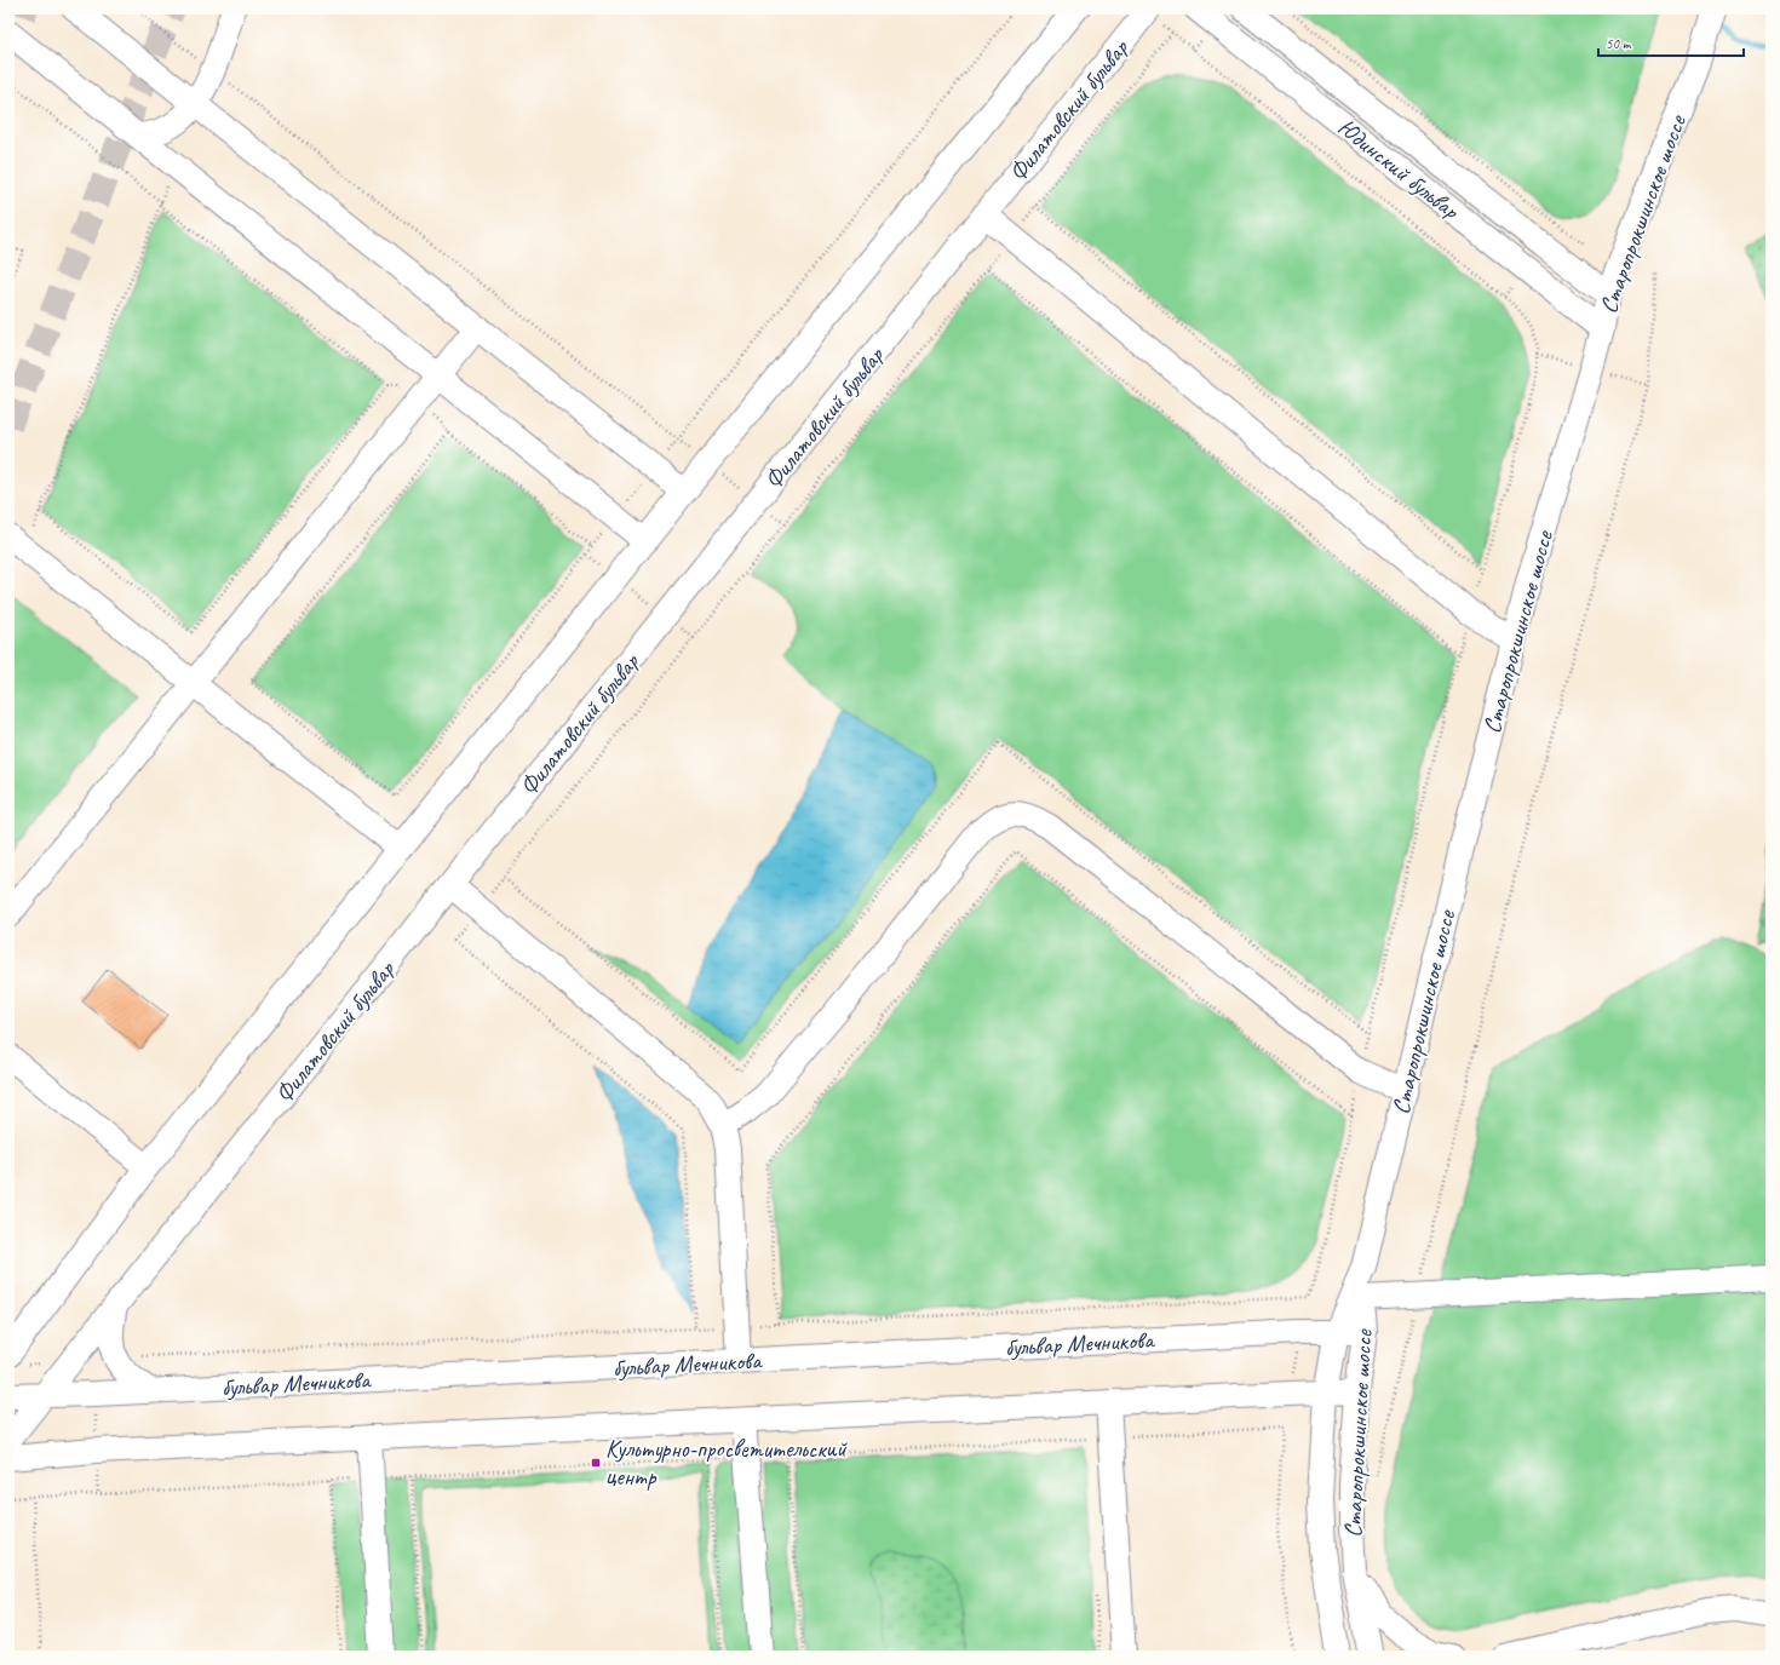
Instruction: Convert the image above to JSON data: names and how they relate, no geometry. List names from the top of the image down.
{
  "streets": {
    "street": [
      "Филатовский бульвар",
      "Юдинский бульвар",
      "Старопрокшинское шоссе",
      "бульвар Мечникова"
    ]
  },
  "crossings": [
    ["Филатовский бульвар", "бульвар Мечникова"],
    ["Юдинский бульвар", "Старопрокшинское шоссе"],
    ["Старопрокшинское шоссе", "бульвар Мечникова"]
  ],
  "places": {
    "transit": ["Культурно-просветительский центр"]
  },
  "scale_bar": "50 m"
}
